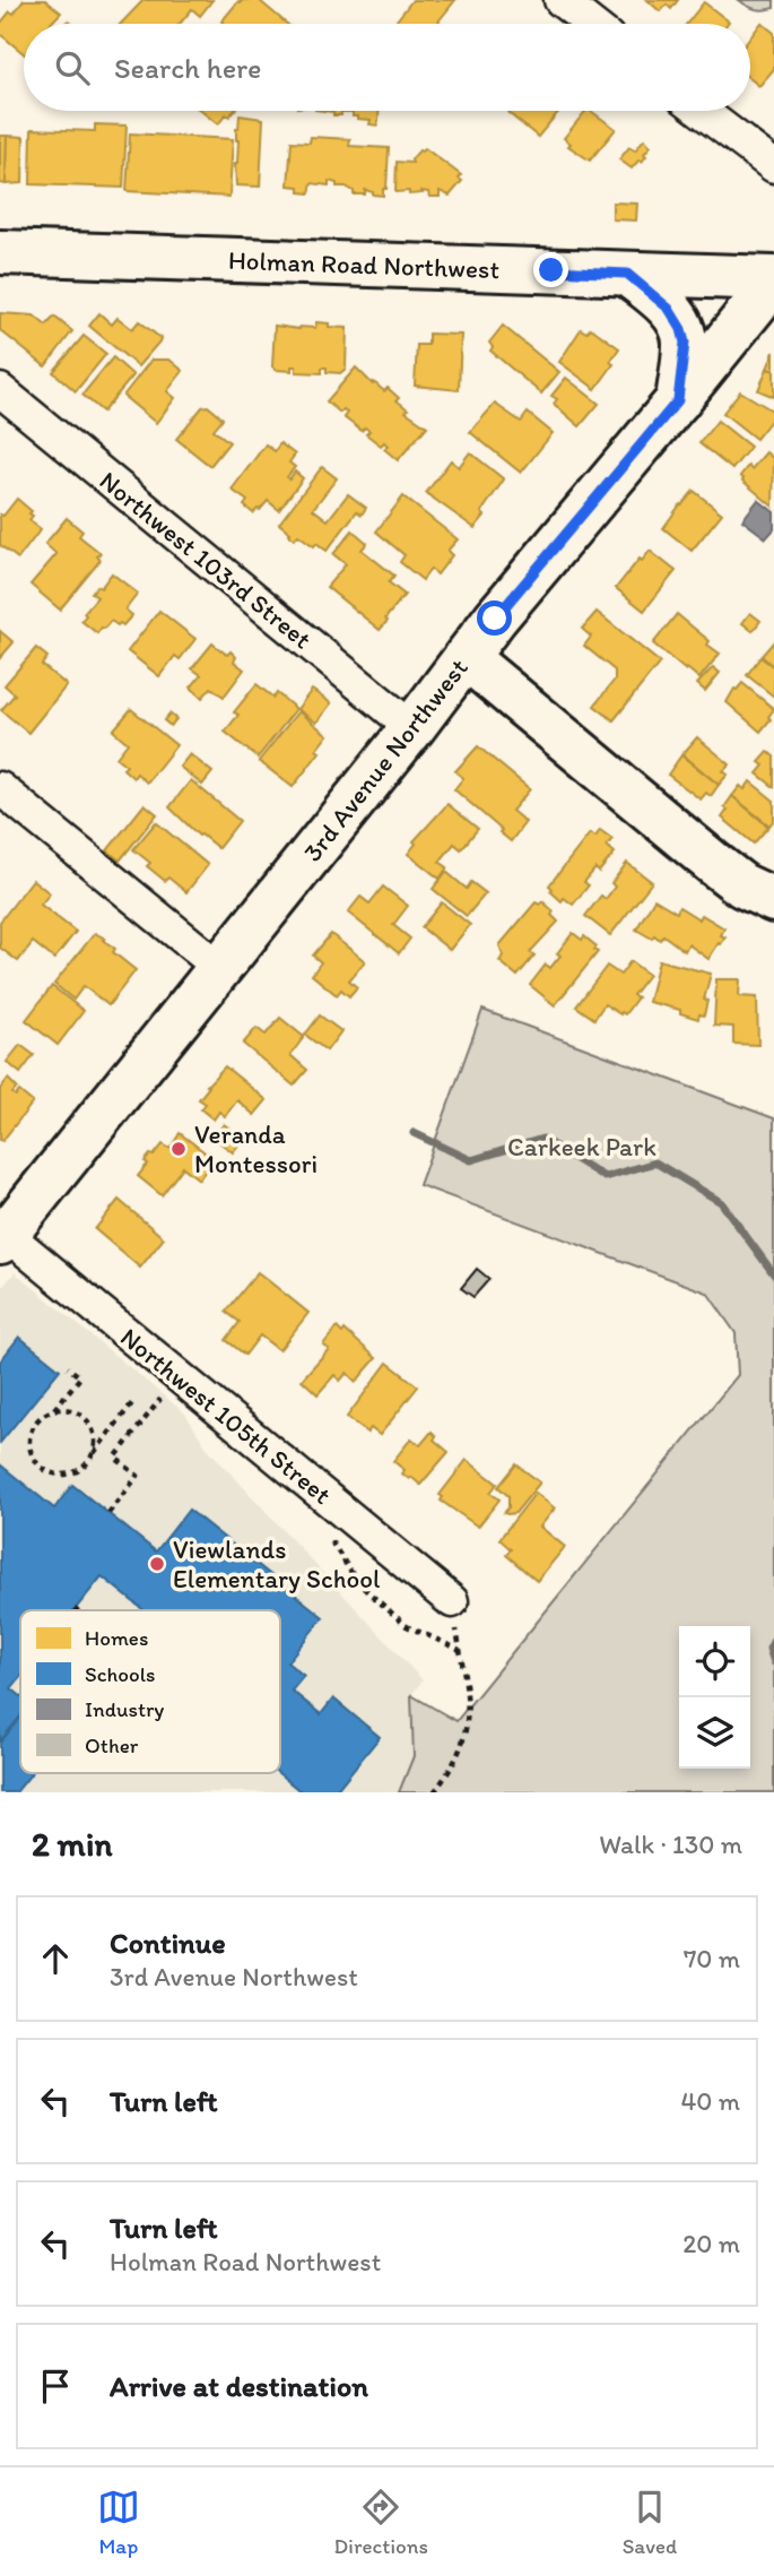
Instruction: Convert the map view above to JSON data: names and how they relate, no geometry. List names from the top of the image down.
{
  "streets": {
    "main road": ["Holman Road Northwest", "3rd Avenue Northwest"],
    "street": ["Northwest 103rd Street", "Northwest 105th Street"]
  },
  "crossings": [
    ["Holman Road Northwest", "3rd Avenue Northwest"],
    ["Northwest 103rd Street", "3rd Avenue Northwest"],
    ["3rd Avenue Northwest", "Northwest 105th Street"]
  ],
  "parks": ["Carkeek Park"],
  "places": ["Veranda Montessori", "Viewlands Elementary School"],
  "legend": [
    "Homes",
    "Schools",
    "Industry",
    "Other"
  ],
  "page": {
    "search": "Search here",
    "heading": ["2 min", "Walk · 130 m"],
    "list": [
      ["Continue", "3rd Avenue Northwest", "70 m"],
      ["Turn left", "40 m"],
      ["Turn left", "Holman Road Northwest", "20 m"],
      "Arrive at destination"
    ],
    "nav": ["Map", "Directions", "Saved"]
  }
}
